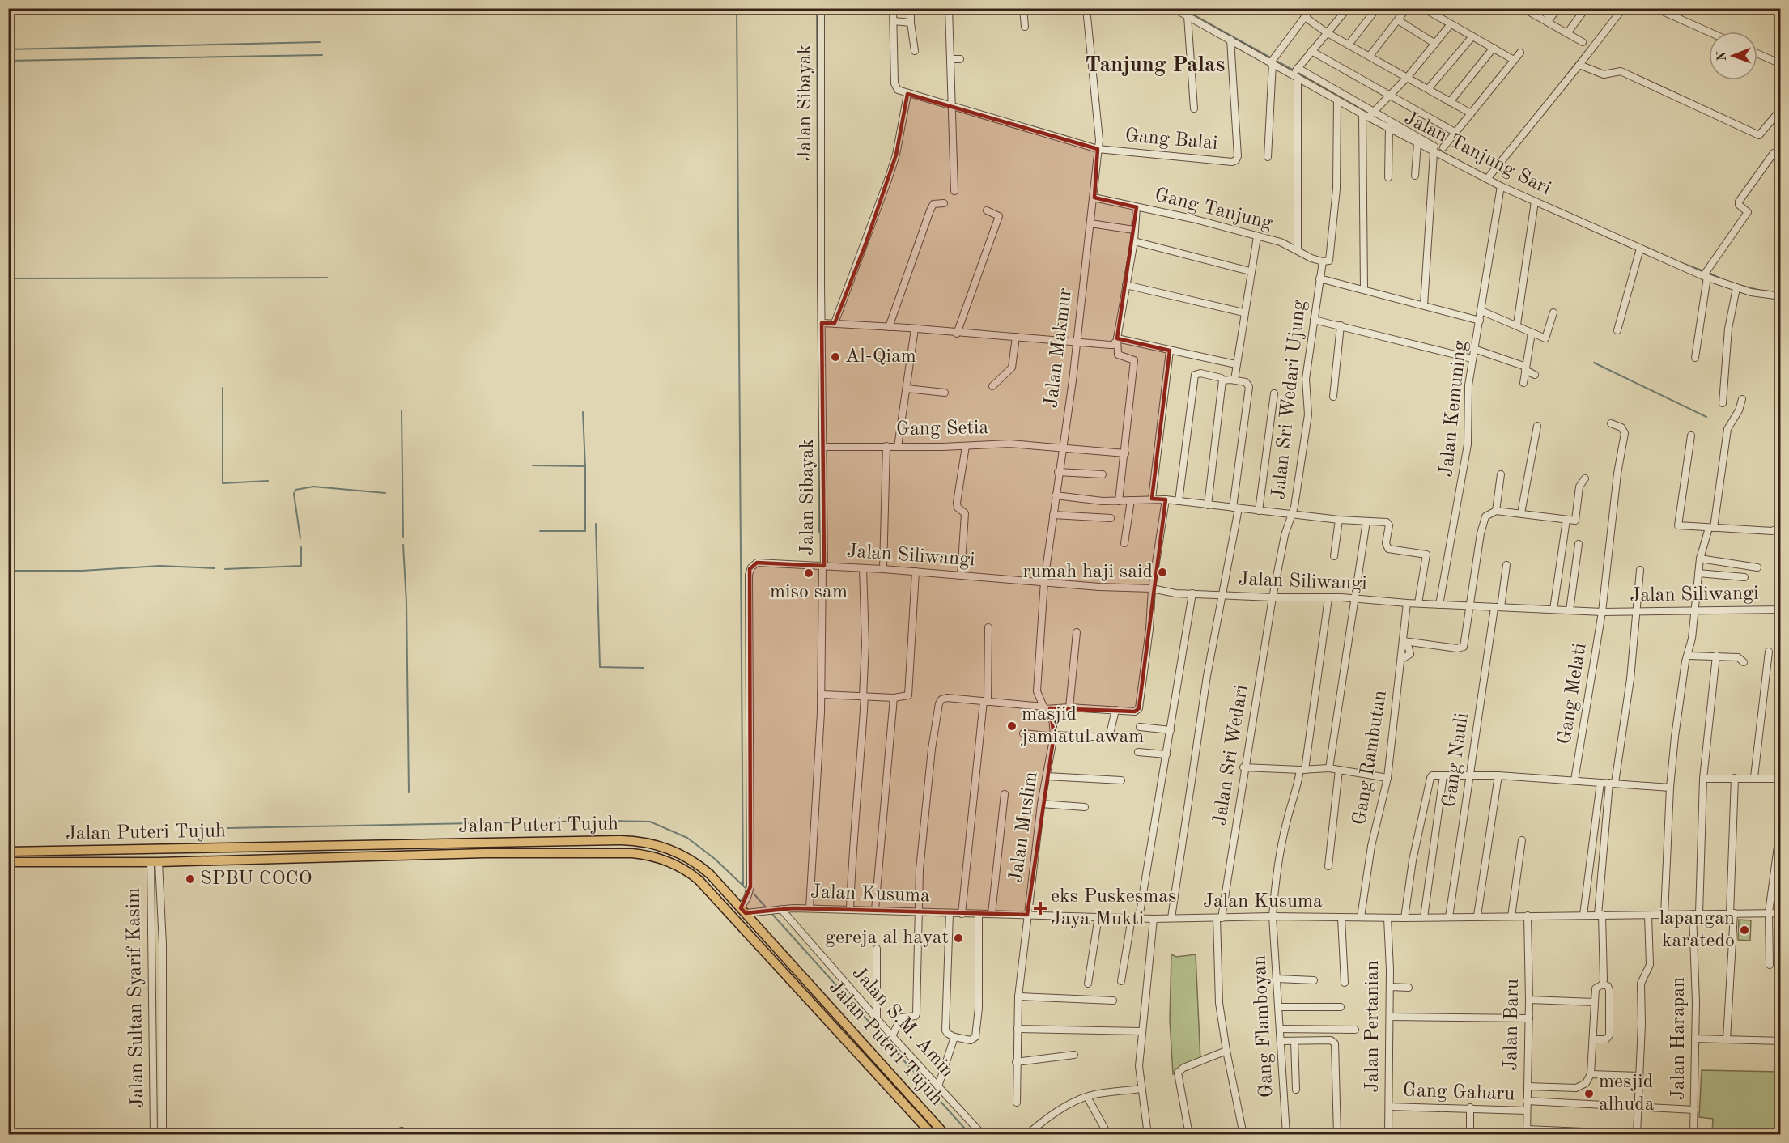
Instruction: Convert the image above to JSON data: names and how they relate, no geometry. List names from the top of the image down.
{
  "streets": {
    "highway": ["Jalan Puteri Tujuh"],
    "street": [
      "Jalan Sibayak",
      "Gang Balai",
      "Jalan Tanjung Sari",
      "Gang Tanjung",
      "Jalan Makmur",
      "Jalan Sri Wedari Ujung",
      "Jalan Kemuning",
      "Gang Setia",
      "Jalan Siliwangi",
      "Gang Melati",
      "Jalan Sri Wedari",
      "Gang Rambutan",
      "Gang Nauli",
      "Jalan Muslim",
      "Jalan Kusuma",
      "Jalan Sultan Syarif Kasim",
      "Jalan S.M. Amin",
      "Jalan Baru",
      "Gang Flamboyan",
      "Jalan Pertanian",
      "Jalan Harapan",
      "Gang Gaharu"
    ]
  },
  "crossings": [
    ["Jalan Sibayak", "Gang Setia"],
    ["Jalan Sibayak", "Jalan Siliwangi"],
    ["Jalan Sibayak", "Jalan Puteri Tujuh"],
    ["Jalan Sibayak", "Jalan Kusuma"],
    ["Gang Balai", "Jalan Tanjung Sari"],
    ["Gang Balai", "Jalan Makmur"],
    ["Jalan Tanjung Sari", "Jalan Kemuning"],
    ["Gang Tanjung", "Jalan Makmur"],
    ["Gang Tanjung", "Jalan Sri Wedari Ujung"],
    ["Jalan Makmur", "Gang Setia"],
    ["Jalan Makmur", "Jalan Siliwangi"],
    ["Jalan Makmur", "Jalan Muslim"],
    ["Jalan Sri Wedari Ujung", "Jalan Siliwangi"],
    ["Jalan Sri Wedari Ujung", "Jalan Sri Wedari"],
    ["Jalan Kemuning", "Jalan Siliwangi"],
    ["Jalan Siliwangi", "Gang Melati"],
    ["Jalan Siliwangi", "Jalan Sri Wedari"],
    ["Jalan Siliwangi", "Gang Rambutan"],
    ["Jalan Siliwangi", "Gang Nauli"],
    ["Jalan Siliwangi", "Gang Flamboyan"],
    ["Jalan Sri Wedari", "Jalan Kusuma"],
    ["Gang Rambutan", "Jalan Kusuma"],
    ["Gang Nauli", "Jalan Kusuma"],
    ["Jalan Puteri Tujuh", "Jalan Kusuma"],
    ["Jalan Puteri Tujuh", "Jalan Sultan Syarif Kasim"],
    ["Jalan Muslim", "Jalan Kusuma"],
    ["Jalan Kusuma", "Jalan S.M. Amin"],
    ["Jalan Kusuma", "Jalan Baru"],
    ["Jalan Kusuma", "Gang Flamboyan"],
    ["Jalan Kusuma", "Jalan Pertanian"],
    ["Jalan Kusuma", "Jalan Harapan"],
    ["Jalan Baru", "Gang Gaharu"],
    ["Jalan Pertanian", "Gang Gaharu"]
  ],
  "districts": ["Tanjung Palas"],
  "places": {
    "other": [
      "Al-Qiam",
      "rumah haji said",
      "miso sam",
      "masjid jamiatul awam",
      "SPBU COCO",
      "lapangan karatedo",
      "gereja al hayat",
      "mesjid alhuda"
    ],
    "health": ["eks Puskesmas Jaya Mukti"]
  },
  "north": "left"
}
